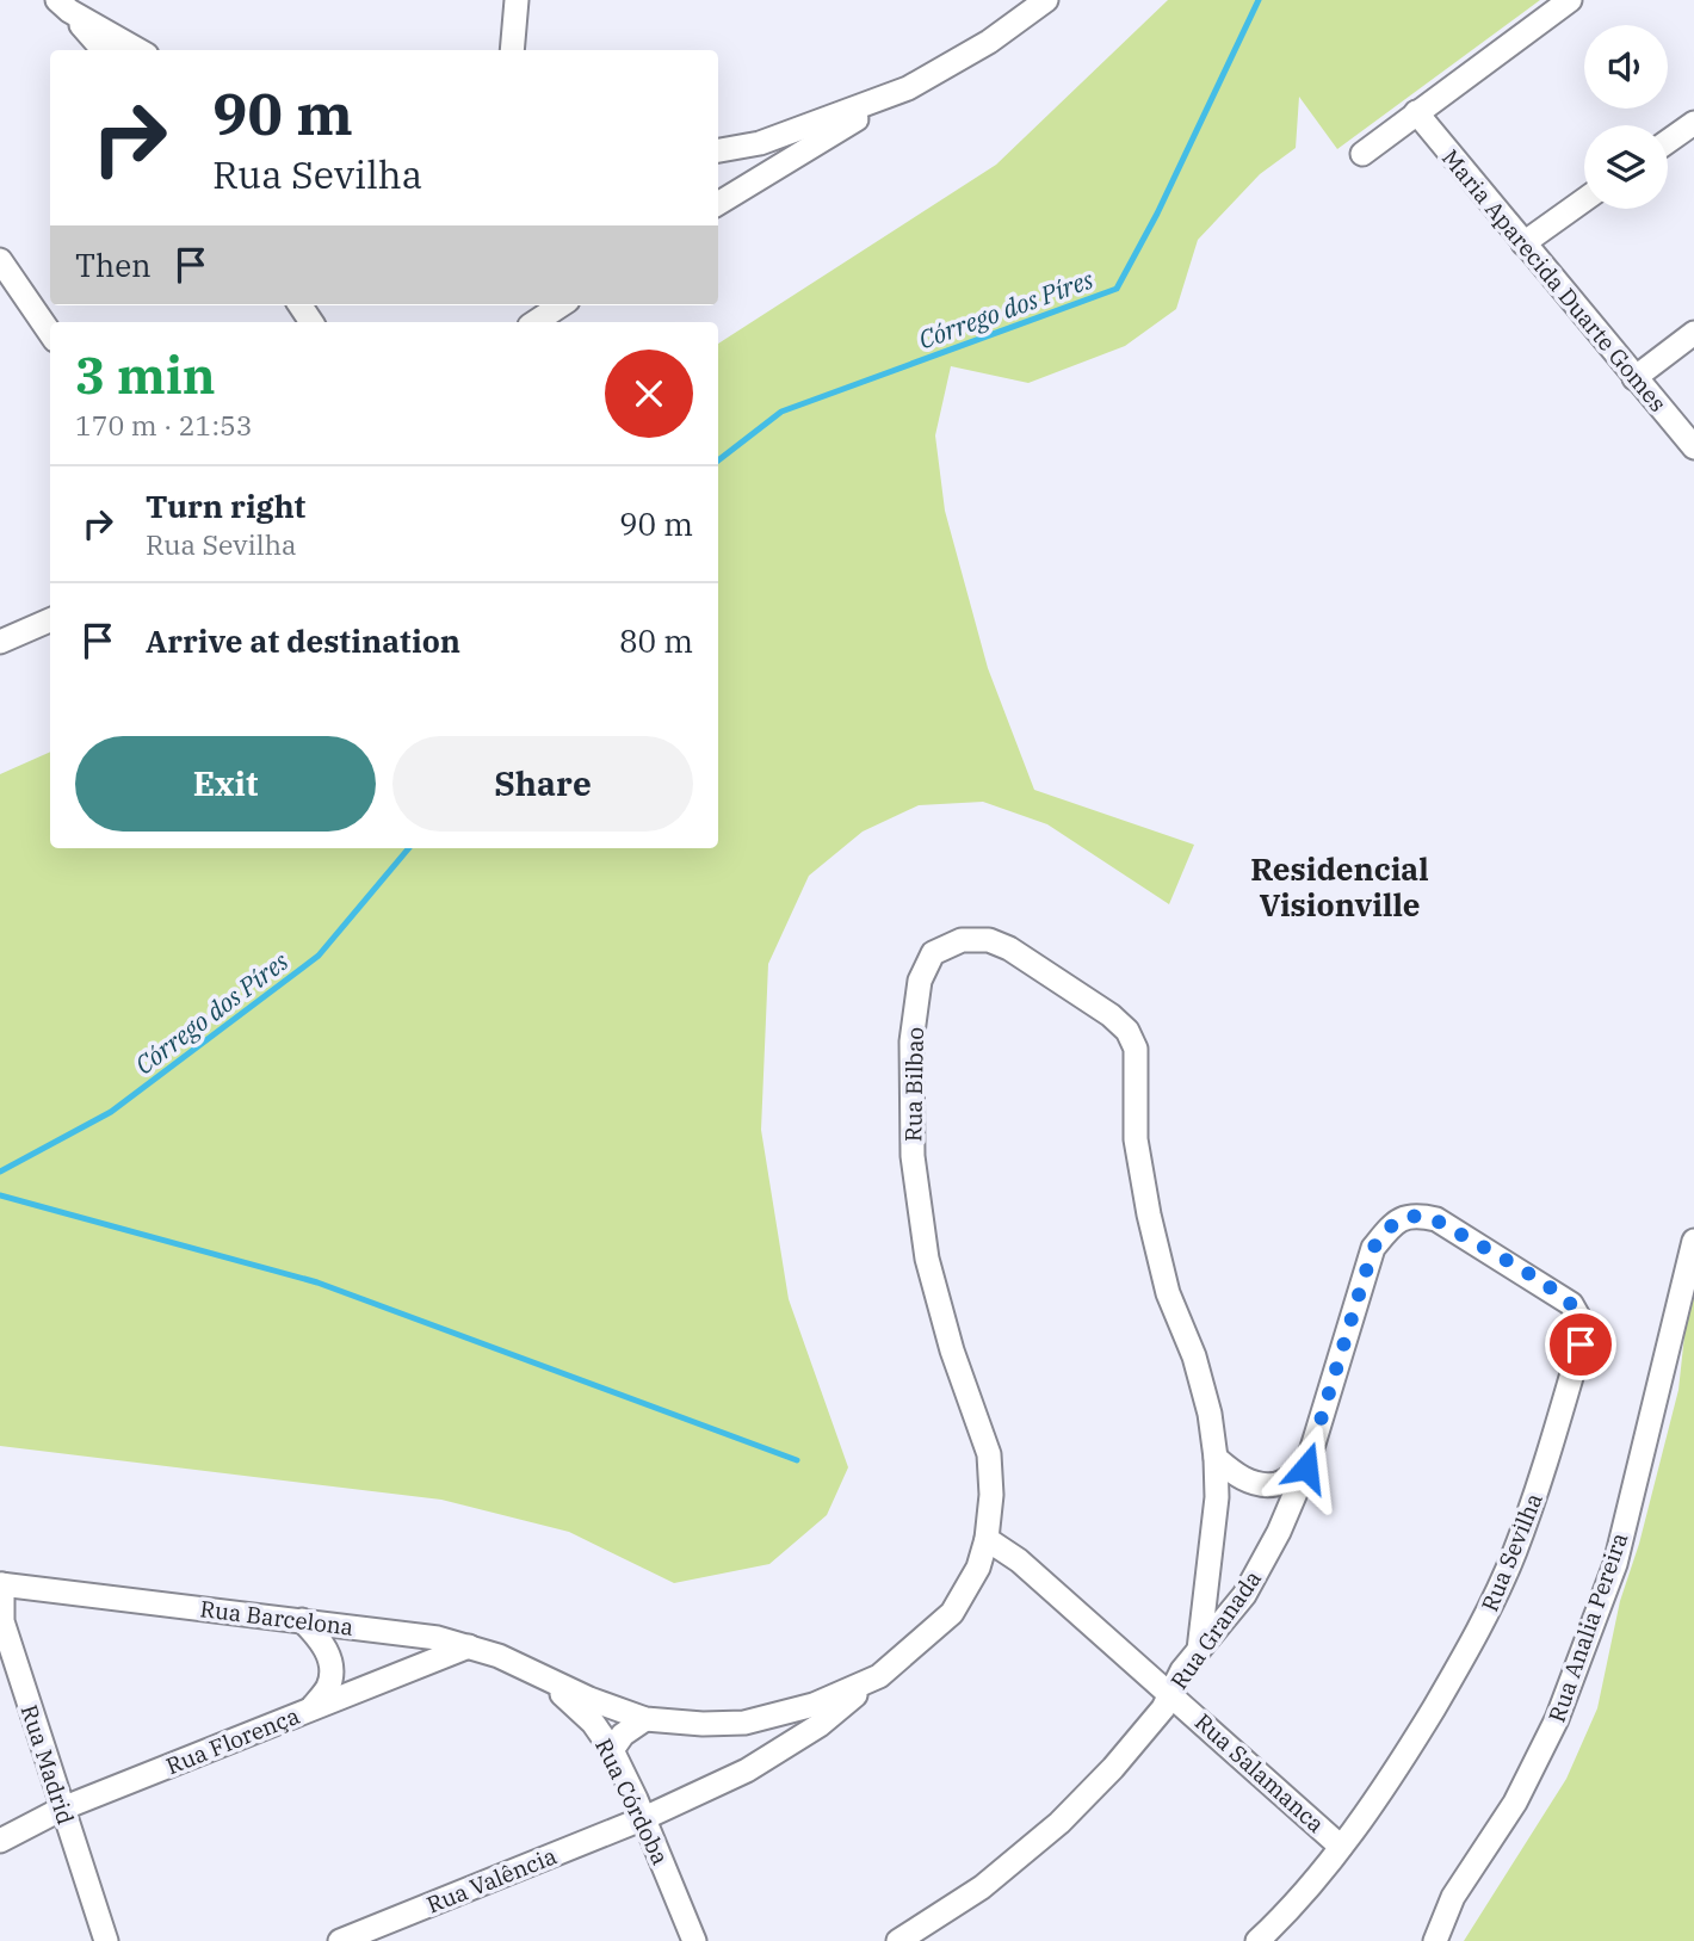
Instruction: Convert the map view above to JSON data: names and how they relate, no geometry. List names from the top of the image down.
{
  "streets": {
    "street": [
      "Maria Aparecida Duarte Gomes",
      "Rua Bilbao",
      "Rua Sevilha",
      "Rua Barcelona",
      "Rua Analia Pereira",
      "Rua Granada",
      "Rua Florença",
      "Rua Madrid",
      "Rua Salamanca",
      "Rua Córdoba",
      "Rua Valência"
    ]
  },
  "crossings": [
    ["Rua Bilbao", "Rua Barcelona"],
    ["Rua Bilbao", "Rua Granada"],
    ["Rua Bilbao", "Rua Salamanca"],
    ["Rua Bilbao", "Rua Córdoba"],
    ["Rua Bilbao", "Rua Valência"],
    ["Rua Sevilha", "Rua Granada"],
    ["Rua Sevilha", "Rua Salamanca"],
    ["Rua Barcelona", "Rua Florença"],
    ["Rua Barcelona", "Rua Madrid"],
    ["Rua Barcelona", "Rua Córdoba"],
    ["Rua Granada", "Rua Salamanca"],
    ["Rua Florença", "Rua Madrid"],
    ["Rua Córdoba", "Rua Valência"]
  ],
  "districts": ["Residencial Visionville"],
  "water": ["Córrego dos Píres"],
  "page": {
    "turn": ["90 m", "Rua Sevilha"],
    "then": "Then",
    "heading": ["3 min", "170 m · 21:53"],
    "list": [
      {
        "name": "Turn right",
        "note": "Rua Sevilha",
        "value": "90 m"
      },
      {
        "name": "Arrive at destination",
        "value": "80 m"
      }
    ],
    "buttons": ["Exit", "Share"]
  }
}
